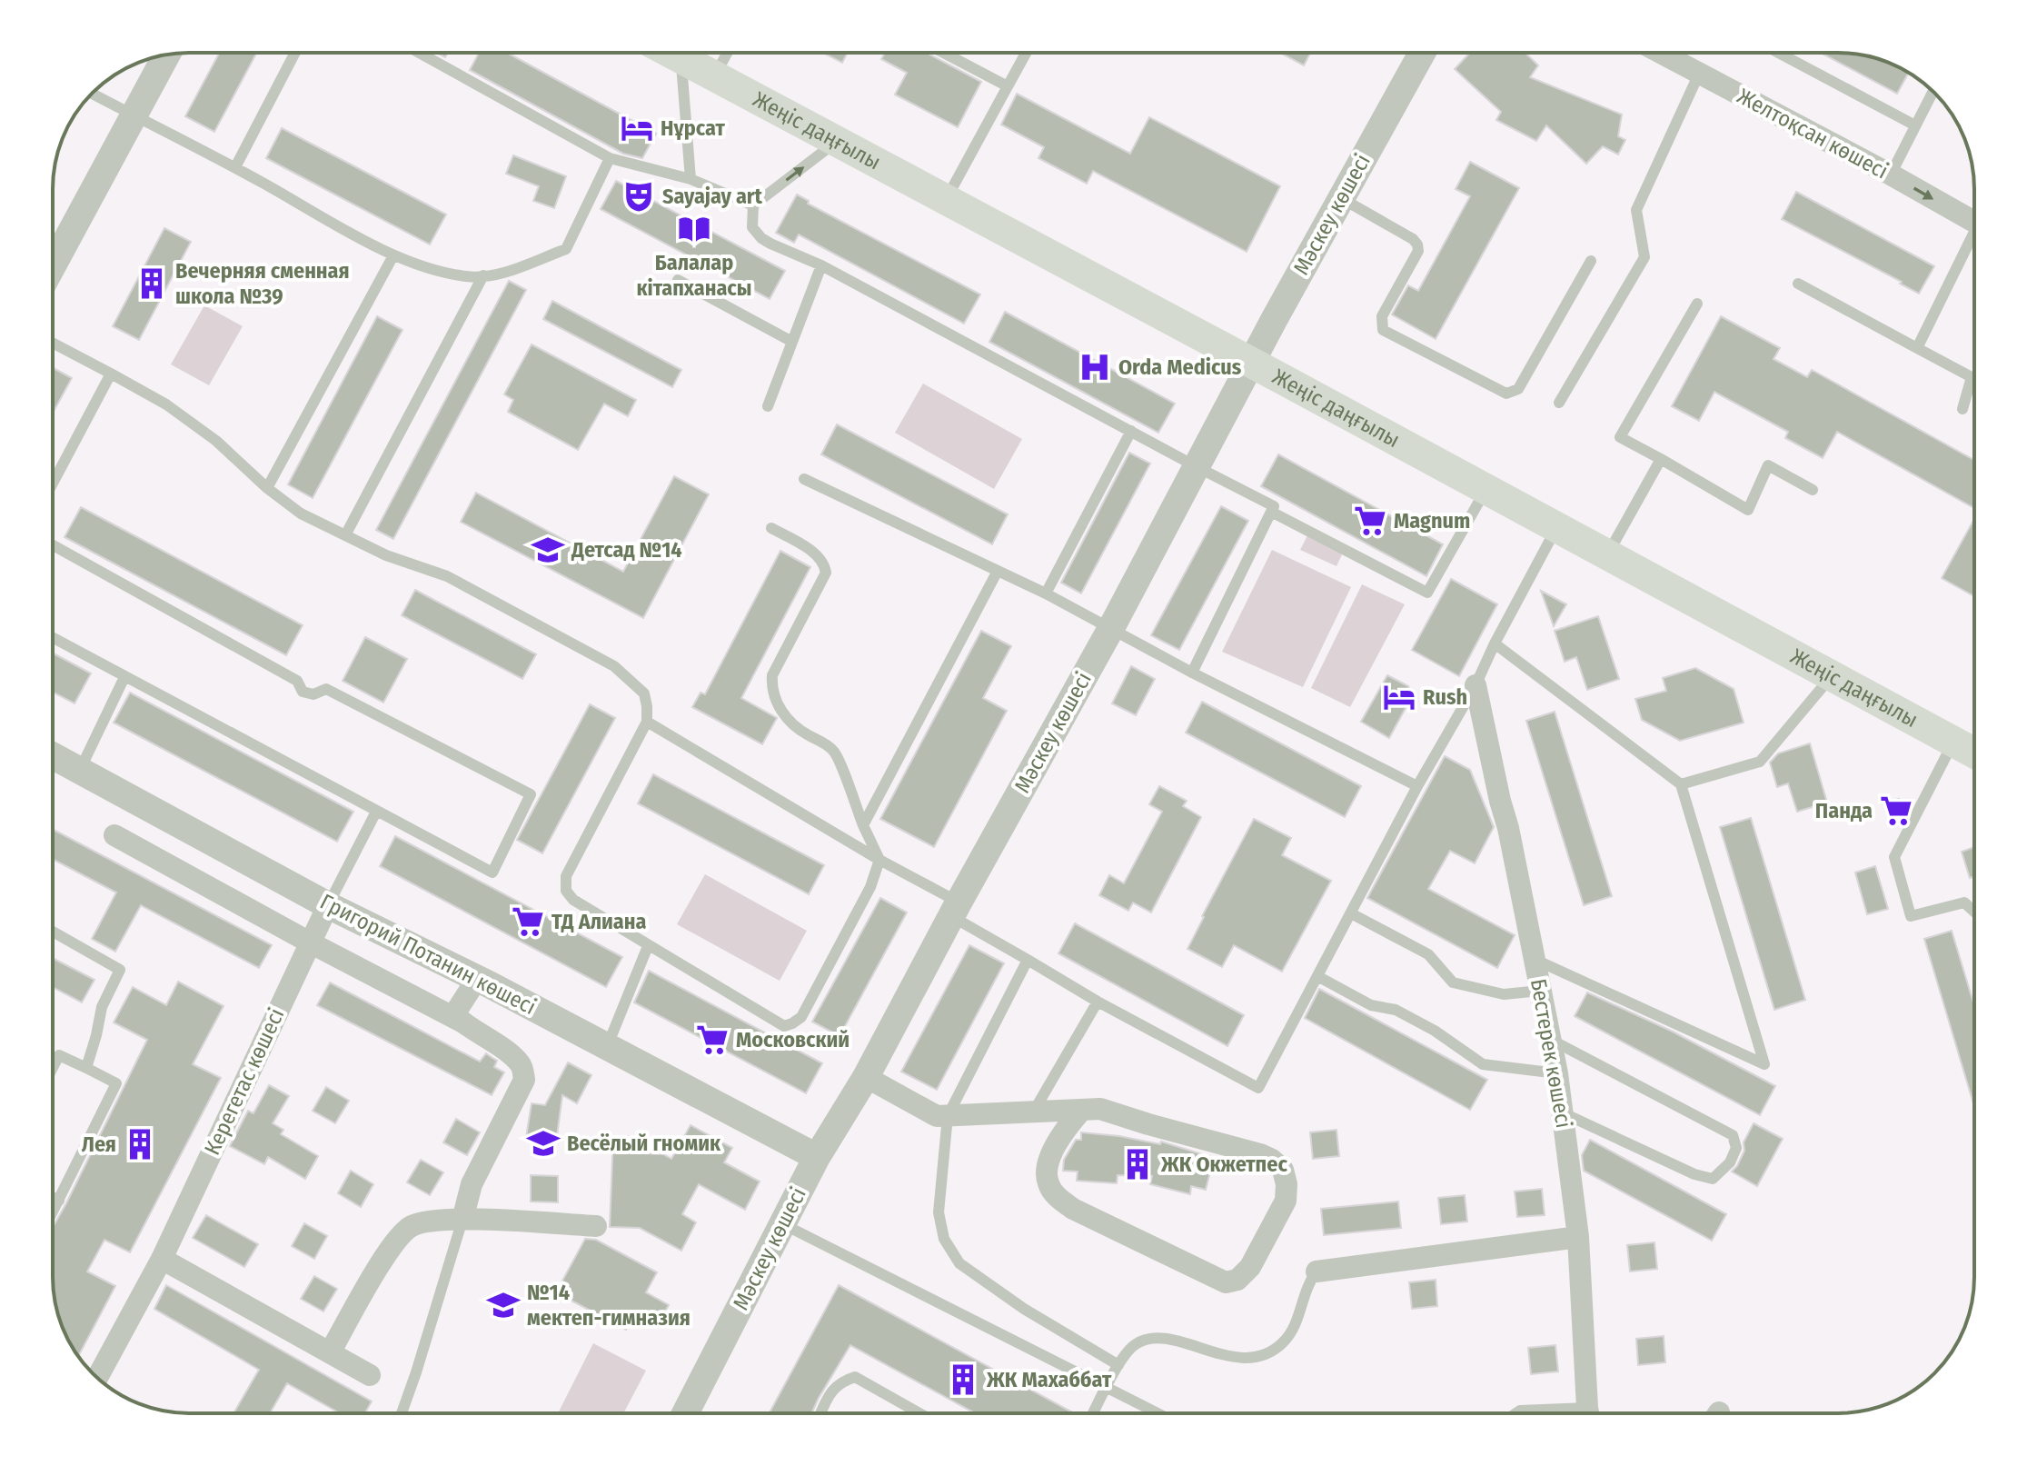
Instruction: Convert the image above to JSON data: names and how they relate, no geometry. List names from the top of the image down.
{
  "streets": {
    "main road": ["Жеңіс даңғылы"],
    "street": [
      "Желтоқсан көшесі",
      "Мәскеу көшесі",
      "Григорий Потанин көшесі",
      "Бестерек көшесі",
      "Керегетас көшесі"
    ]
  },
  "crossings": [
    ["Жеңіс даңғылы", "Мәскеу көшесі"],
    ["Мәскеу көшесі", "Григорий Потанин көшесі"],
    ["Григорий Потанин көшесі", "Керегетас көшесі"]
  ],
  "places": {
    "hotel": ["Нұрсат", "Rush"],
    "theatre": ["Sayajay аrt"],
    "library": ["Балалар кітапханасы"],
    "building": [
      "Вечерняя сменная школа №39",
      "Лея",
      "ЖК Окжетпес",
      "ЖК Махаббат"
    ],
    "hospital": ["Orda Medicus"],
    "supermarket": [
      "Magnum",
      "Панда",
      "ТД Алиана",
      "Московский"
    ],
    "school or university": ["Детсад №14", "Весёлый гномик", "№14 мектеп-гимназия"]
  }
}
